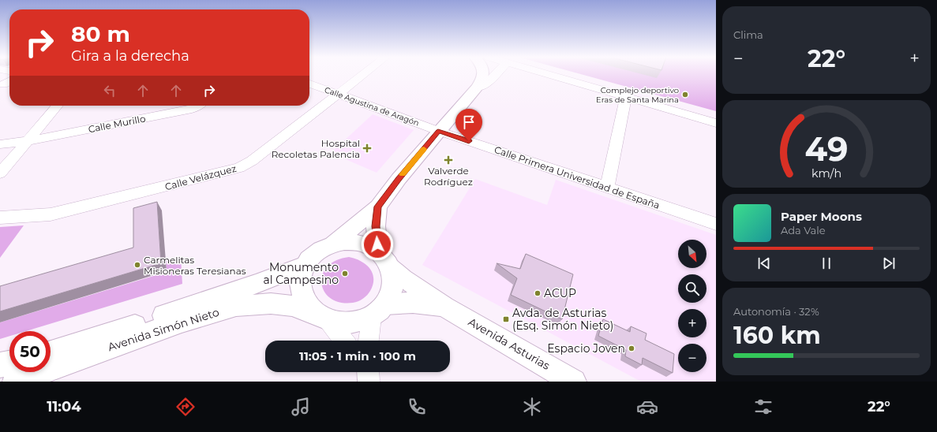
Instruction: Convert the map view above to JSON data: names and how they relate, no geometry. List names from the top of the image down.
{
  "streets": {
    "main road": ["Avenida Simón Nieto", "Avenida Asturias"],
    "street": [
      "Calle Agustina de Aragón",
      "Calle Murillo",
      "Calle Velázquez",
      "Calle Primera Universidad de España"
    ]
  },
  "crossings": [
    ["Calle Agustina de Aragón", "Calle Velázquez"],
    ["Calle Agustina de Aragón", "Calle Primera Universidad de España"],
    ["Avenida Simón Nieto", "Avenida Asturias"]
  ],
  "places": {
    "other": [
      "Complejo deportivo Eras de Santa Marina",
      "Carmelitas Misioneras Teresianas",
      "Monumento al Campesino",
      "ACUP",
      "Espacio Joven"
    ],
    "health": ["Hospital Recoletas Palencia", "Valverde Rodríguez"],
    "transit": ["Avda. de Asturias (Esq. Simón Nieto)"]
  },
  "north": "bottom right",
  "page": {
    "tile": [
      "Clima",
      ["Autonomía · 32%", "160 km"]
    ],
    "turn": ["80 m", "Gira a la derecha"],
    "heat": ["−", "22°", "+"],
    "song": ["Paper Moons", "Ada Vale"],
    "map_buttons": ["+", "−"],
    "limit": "50",
    "trip": "11:05 · 1 min · 100 m",
    "tabs": ["11:04", "22°"],
    "gauge": ["49", "km/h"]
  }
}
